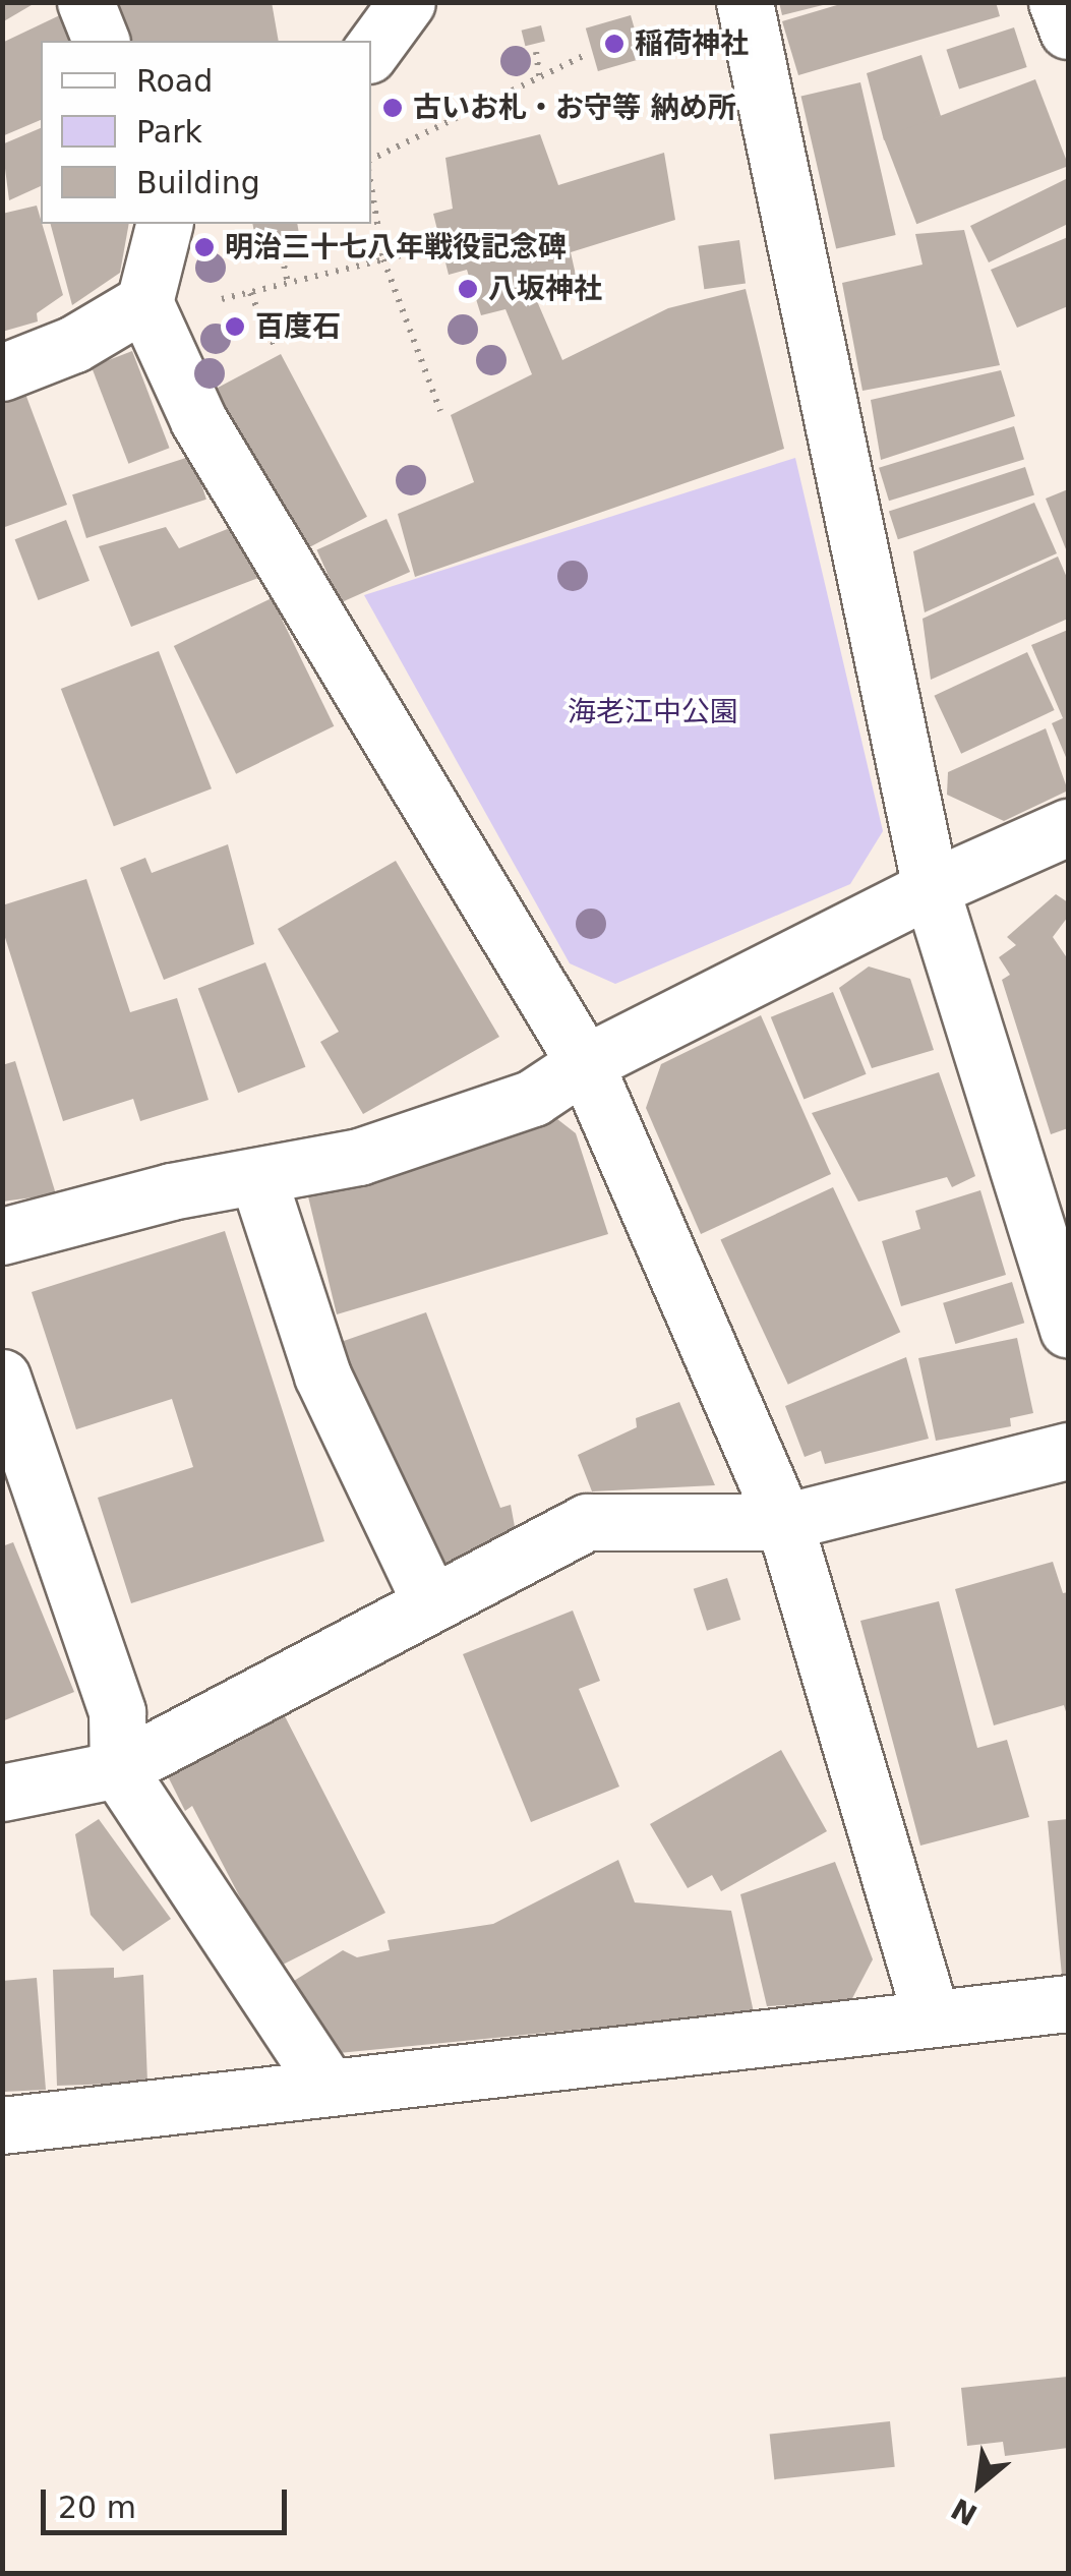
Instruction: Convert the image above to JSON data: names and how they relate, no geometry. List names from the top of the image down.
{
  "parks": ["海老江中公園"],
  "places": [
    "稲荷神社",
    "古いお札・お守等 納め所",
    "明治三十七八年戦役記念碑",
    "八坂神社",
    "百度石"
  ],
  "legend": ["Road", "Park", "Building"],
  "scale_bar": "20 m",
  "north": "bottom left"
}
